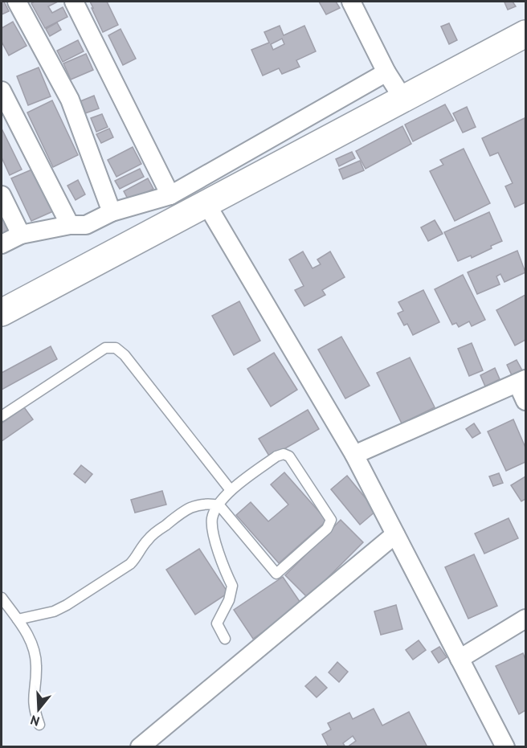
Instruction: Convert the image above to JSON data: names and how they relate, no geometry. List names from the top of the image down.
{
  "north": "bottom"
}
